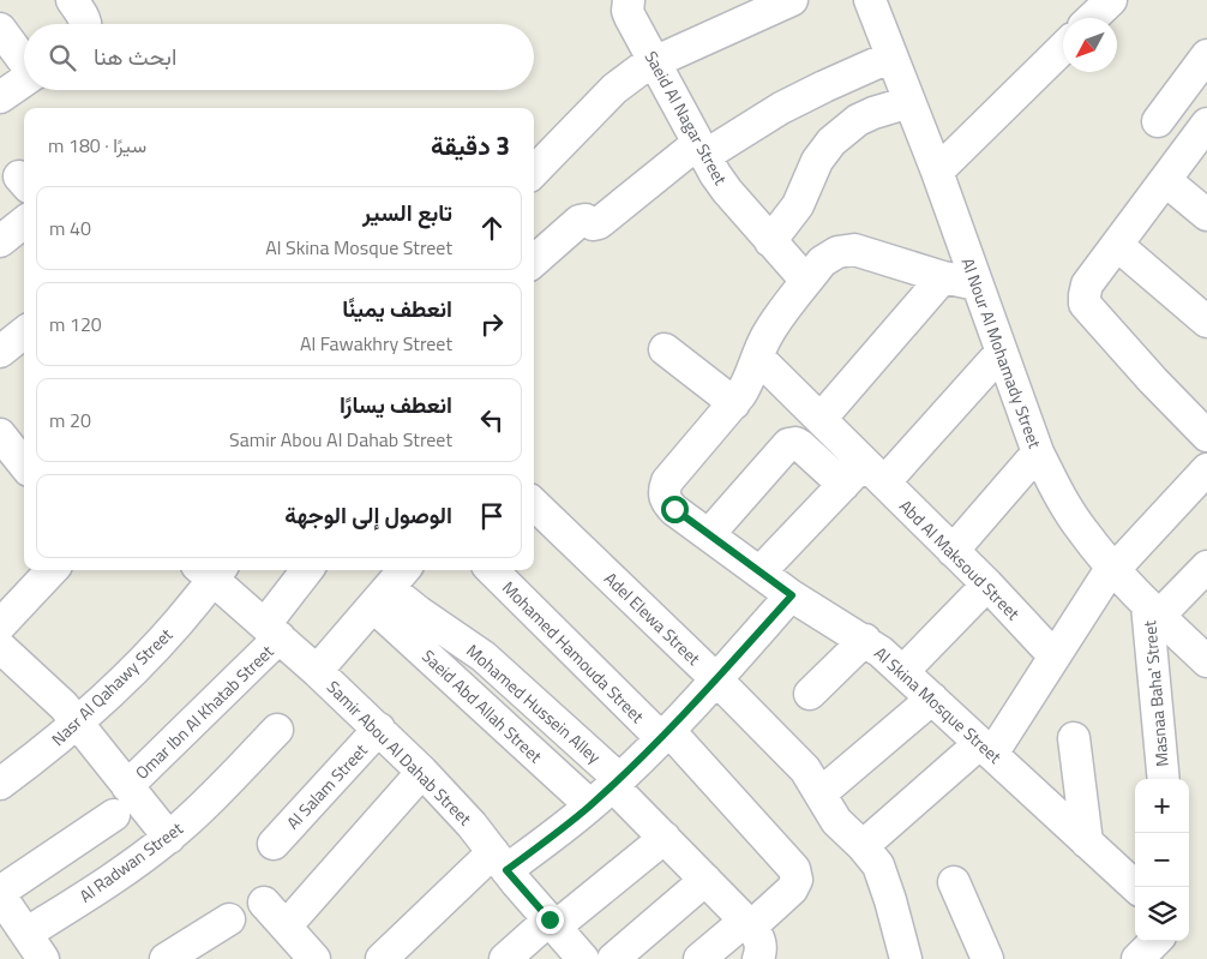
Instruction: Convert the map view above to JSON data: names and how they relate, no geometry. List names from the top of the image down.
{
  "streets": {
    "street": [
      "Saeid Al Nagar Street",
      "Al Nour Al Mohamady Street",
      "Abd Al Maksoud Street",
      "Adel Elewa Street",
      "Mohamed Hamouda Street",
      "Nasr Al Qahawy Street",
      "Masnaa Baha' Street",
      "Al Skina Mosque Street",
      "Saeid Abd Allah Street",
      "Omar Ibn Al Khatab Street",
      "Samir Abou Al Dahab Street",
      "Al Salam Street",
      "Al Radwan Street"
    ]
  },
  "crossings": [
    ["Al Nour Al Mohamady Street", "Masnaa Baha' Street"],
    ["Nasr Al Qahawy Street", "Samir Abou Al Dahab Street"],
    ["Omar Ibn Al Khatab Street", "Samir Abou Al Dahab Street"],
    ["Samir Abou Al Dahab Street", "Al Salam Street"]
  ],
  "north": "bottom left",
  "page": {
    "search": "ابحث هنا",
    "heading": ["3 دقيقة", "سيرًا · 180 m"],
    "list": [
      ["تابع السير", "Al Skina Mosque Street", "40 m"],
      ["انعطف يمينًا", "Al Fawakhry Street", "120 m"],
      ["انعطف يسارًا", "Samir Abou Al Dahab Street", "20 m"],
      "الوصول إلى الوجهة"
    ],
    "map_buttons": ["+", "−"]
  }
}
